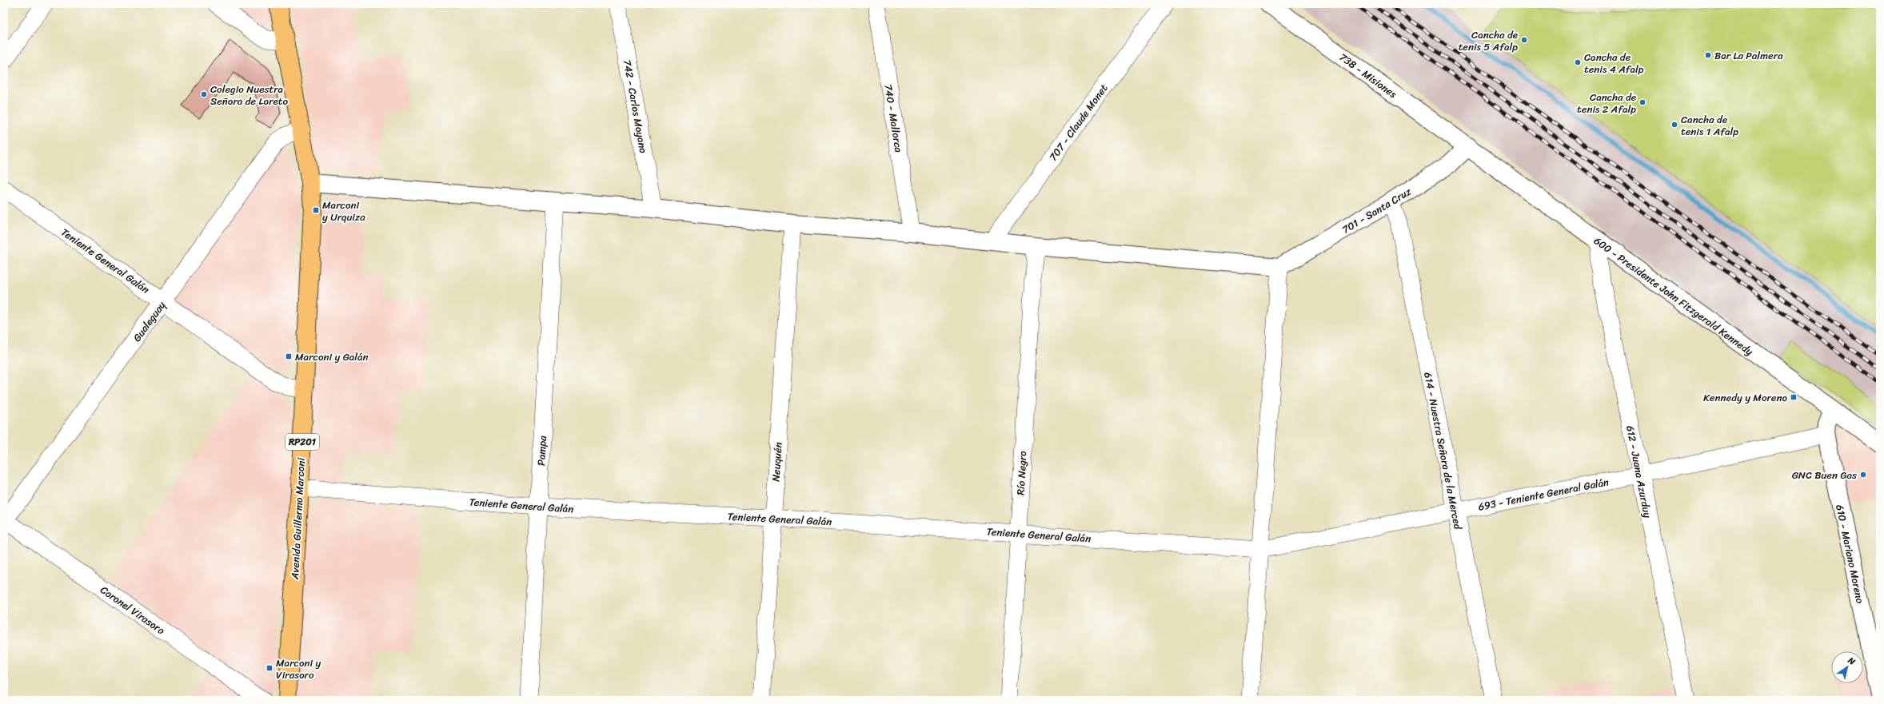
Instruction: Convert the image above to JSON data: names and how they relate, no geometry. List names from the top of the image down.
{
  "streets": {
    "main road": ["RP201", "Avenida Guillermo Marconi"],
    "street": [
      "738 - Misiones",
      "742 - Carlos Moyano",
      "740 - Mallorca",
      "707 - Claude Monet",
      "701 - Santa Cruz",
      "Teniente General Galán",
      "600 - Presidente John Fitzgerald Kennedy",
      "Gualeguay",
      "Pampa",
      "614 - Nuestra Señora de la Merced",
      "Neuquén",
      "612 - Juana Azurduy",
      "Río Negro",
      "693 - Teniente General Galán",
      "610 - Mariano Moreno",
      "Coronel Virasoro"
    ]
  },
  "crossings": [
    ["738 - Misiones", "701 - Santa Cruz"],
    ["738 - Misiones", "600 - Presidente John Fitzgerald Kennedy"],
    ["701 - Santa Cruz", "600 - Presidente John Fitzgerald Kennedy"],
    ["701 - Santa Cruz", "614 - Nuestra Señora de la Merced"],
    ["Teniente General Galán", "Gualeguay"],
    ["Teniente General Galán", "Pampa"],
    ["Teniente General Galán", "Neuquén"],
    ["Teniente General Galán", "Río Negro"],
    ["Teniente General Galán", "693 - Teniente General Galán"],
    ["Teniente General Galán", "Avenida Guillermo Marconi"],
    ["600 - Presidente John Fitzgerald Kennedy", "612 - Juana Azurduy"],
    ["600 - Presidente John Fitzgerald Kennedy", "610 - Mariano Moreno"],
    ["Gualeguay", "RP201"],
    ["Gualeguay", "Coronel Virasoro"],
    ["RP201", "Avenida Guillermo Marconi"],
    ["614 - Nuestra Señora de la Merced", "693 - Teniente General Galán"],
    ["612 - Juana Azurduy", "693 - Teniente General Galán"],
    ["693 - Teniente General Galán", "610 - Mariano Moreno"]
  ],
  "places": {
    "other": [
      "Cancha de tenis 5 Afalp",
      "Bar La Palmera",
      "Cancha de tenis 4 Afalp",
      "Colegio Nuestra Señora de Loreto",
      "Cancha de tenis 2 Afalp",
      "Cancha de tenis 1 Afalp",
      "GNC Buen Gas"
    ],
    "transit": [
      "Marconi y Urquiza",
      "Marconi y Galán",
      "Kennedy y Moreno",
      "Marconi y Virasoro"
    ]
  },
  "north": "top right"
}
